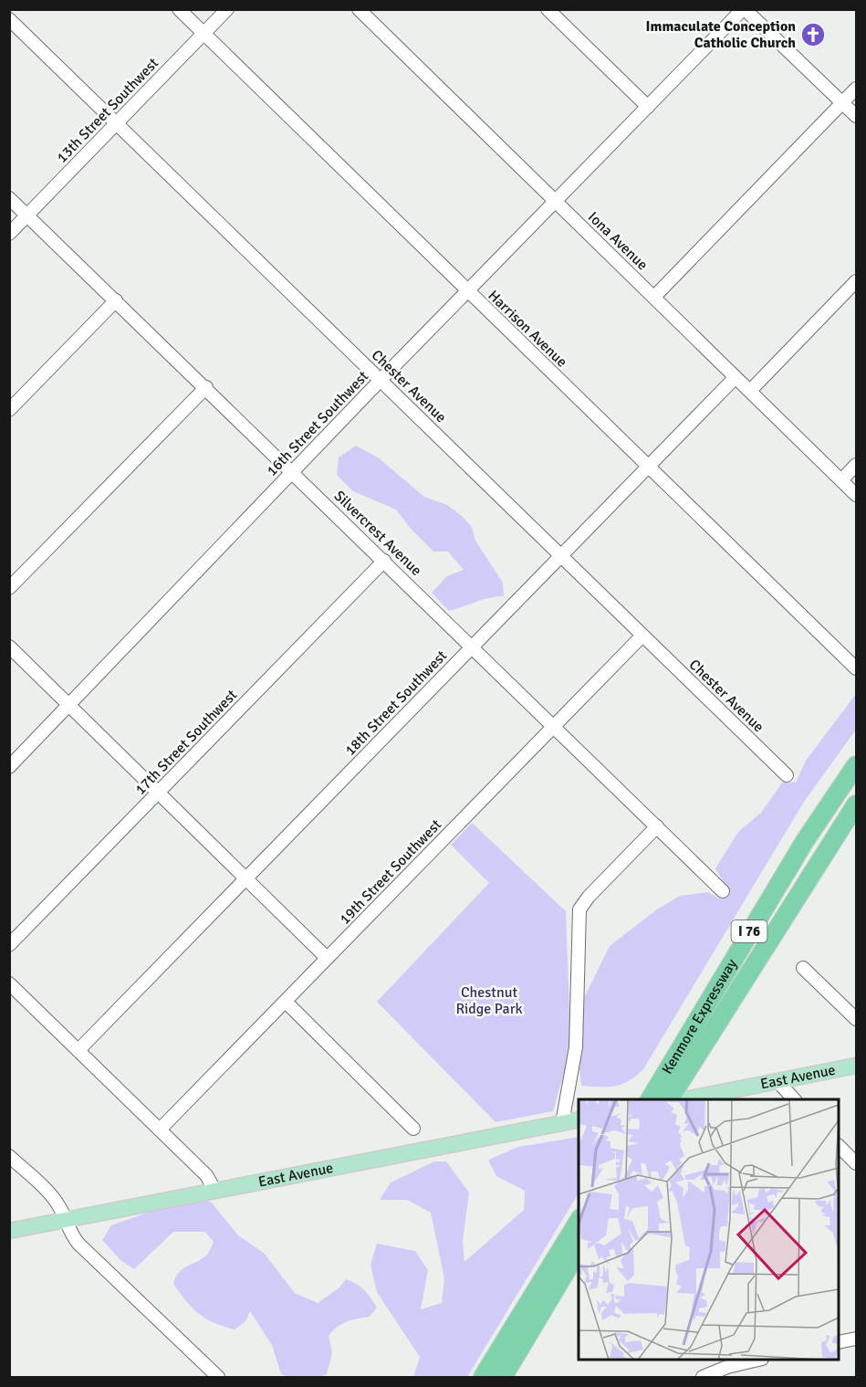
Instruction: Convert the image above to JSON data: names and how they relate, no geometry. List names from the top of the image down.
{
  "streets": {
    "highway": ["I 76", "Kenmore Expressway"],
    "main road": ["East Avenue"],
    "street": [
      "13th Street Southwest",
      "Iona Avenue",
      "Harrison Avenue",
      "Chester Avenue",
      "16th Street Southwest",
      "Silvercrest Avenue",
      "18th Street Southwest",
      "17th Street Southwest",
      "19th Street Southwest"
    ]
  },
  "crossings": [
    ["13th Street Southwest", "Harrison Avenue"],
    ["13th Street Southwest", "Chester Avenue"],
    ["13th Street Southwest", "Silvercrest Avenue"],
    ["Iona Avenue", "16th Street Southwest"],
    ["Iona Avenue", "18th Street Southwest"],
    ["Harrison Avenue", "16th Street Southwest"],
    ["Harrison Avenue", "18th Street Southwest"],
    ["Chester Avenue", "16th Street Southwest"],
    ["Chester Avenue", "18th Street Southwest"],
    ["Chester Avenue", "19th Street Southwest"],
    ["16th Street Southwest", "Silvercrest Avenue"],
    ["Silvercrest Avenue", "18th Street Southwest"],
    ["Silvercrest Avenue", "17th Street Southwest"],
    ["Silvercrest Avenue", "19th Street Southwest"]
  ],
  "parks": ["Chestnut Ridge Park"],
  "places": {
    "church": ["Immaculate Conception Catholic Church"]
  }
}
